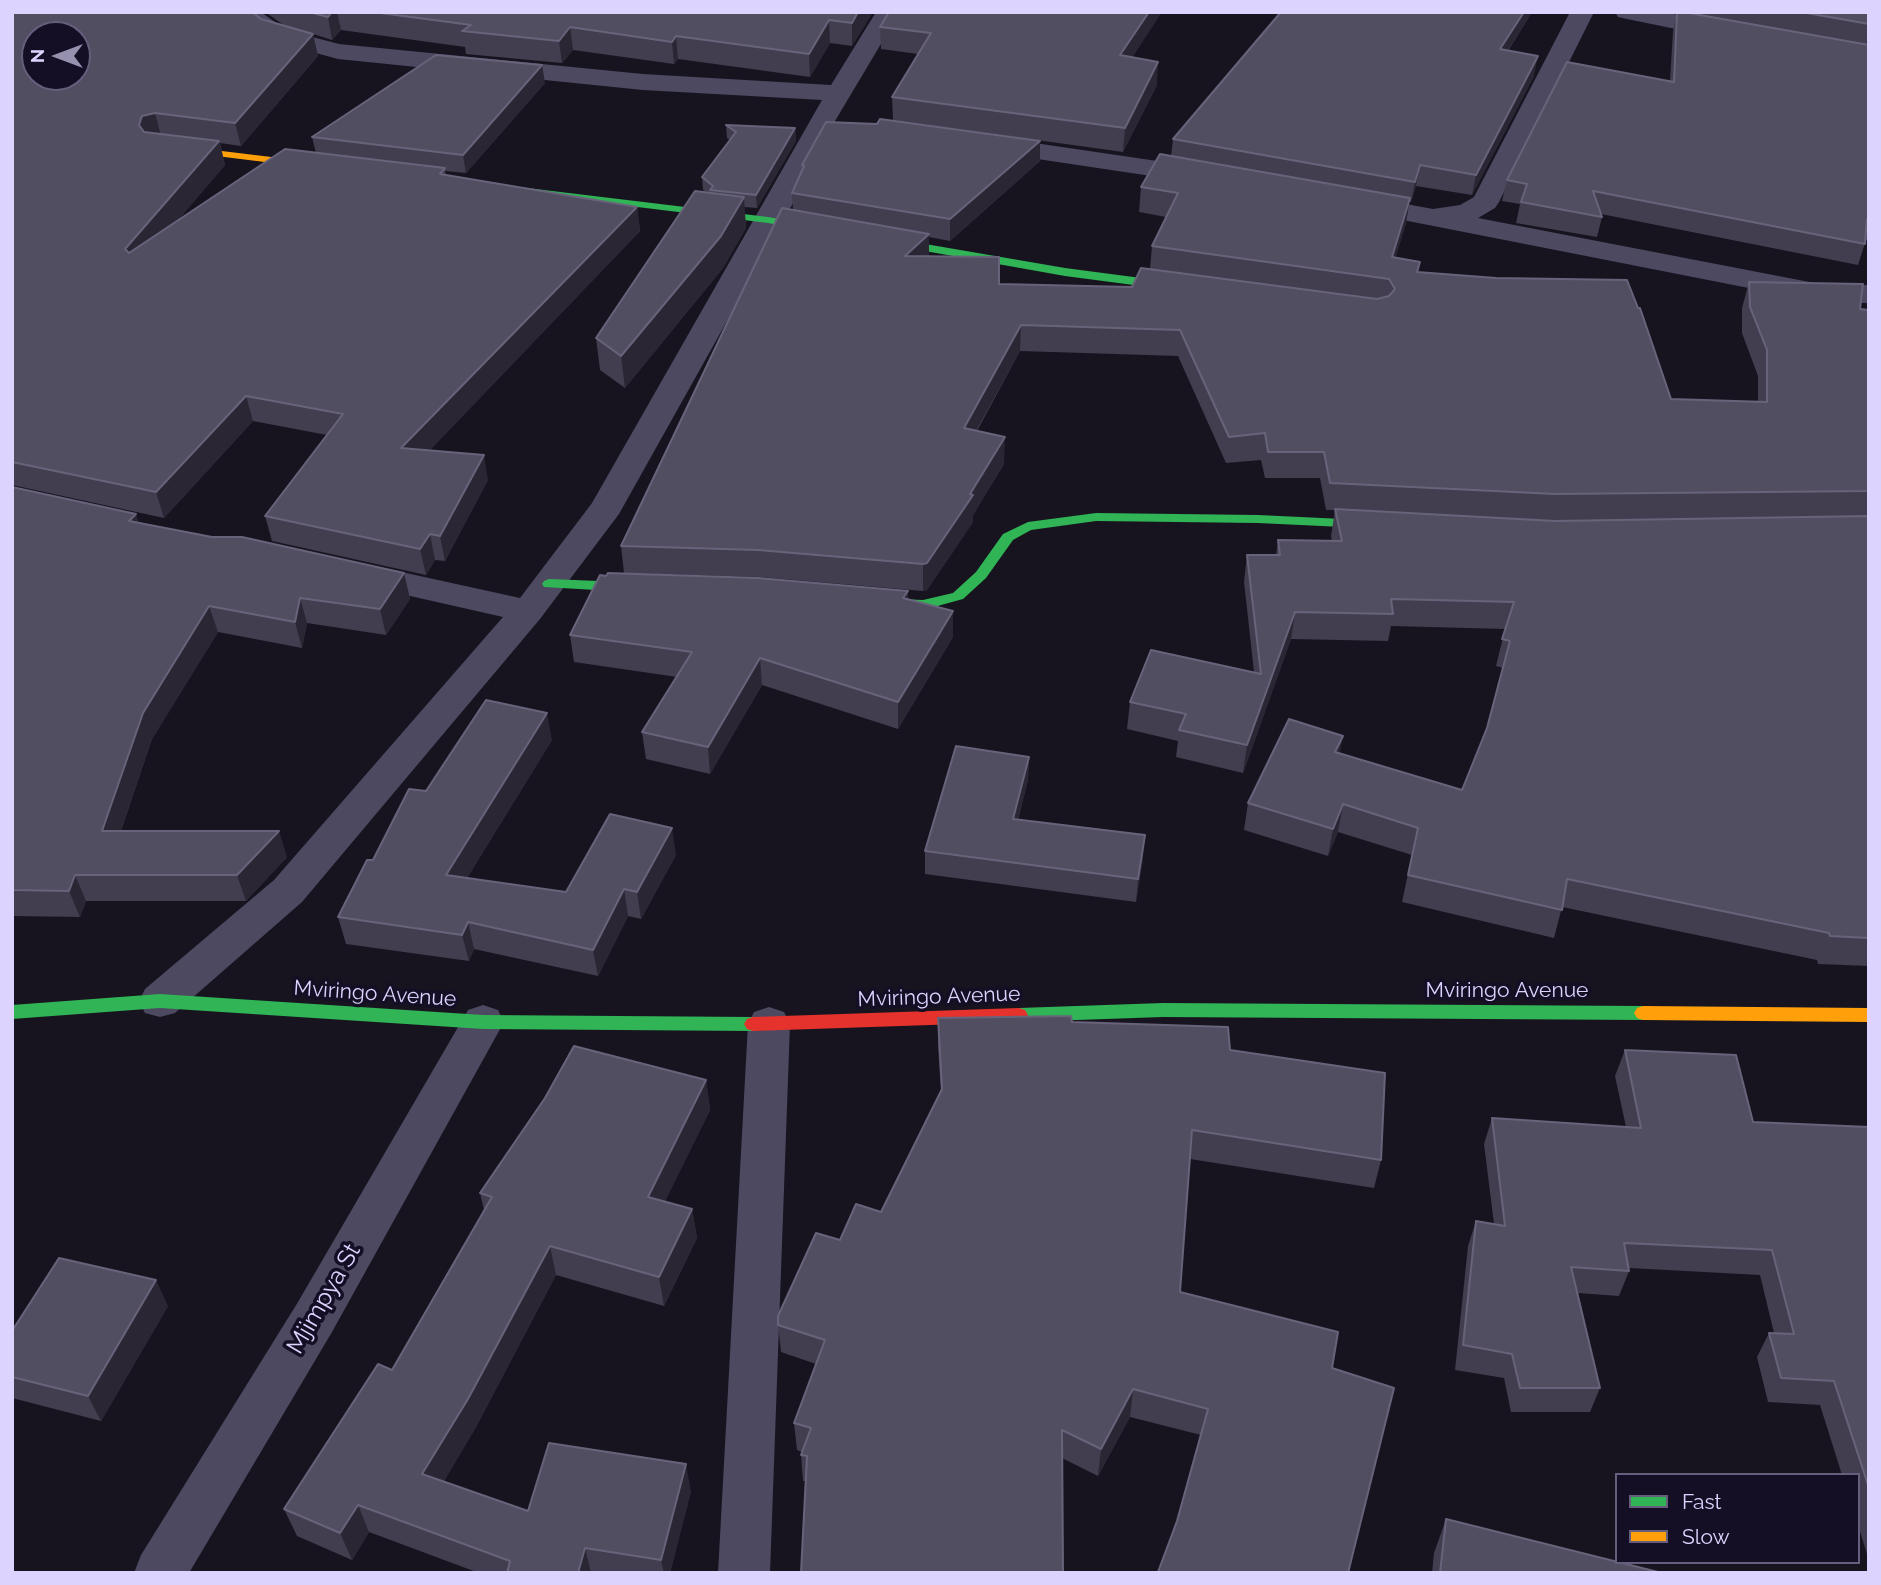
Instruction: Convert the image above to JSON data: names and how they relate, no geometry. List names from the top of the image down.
{
  "streets": {
    "street": ["Mviringo Avenue", "Mjimpya St"]
  },
  "crossings": [
    ["Mviringo Avenue", "Mjimpya St"]
  ],
  "legend": ["Fast", "Slow"],
  "north": "left"
}
